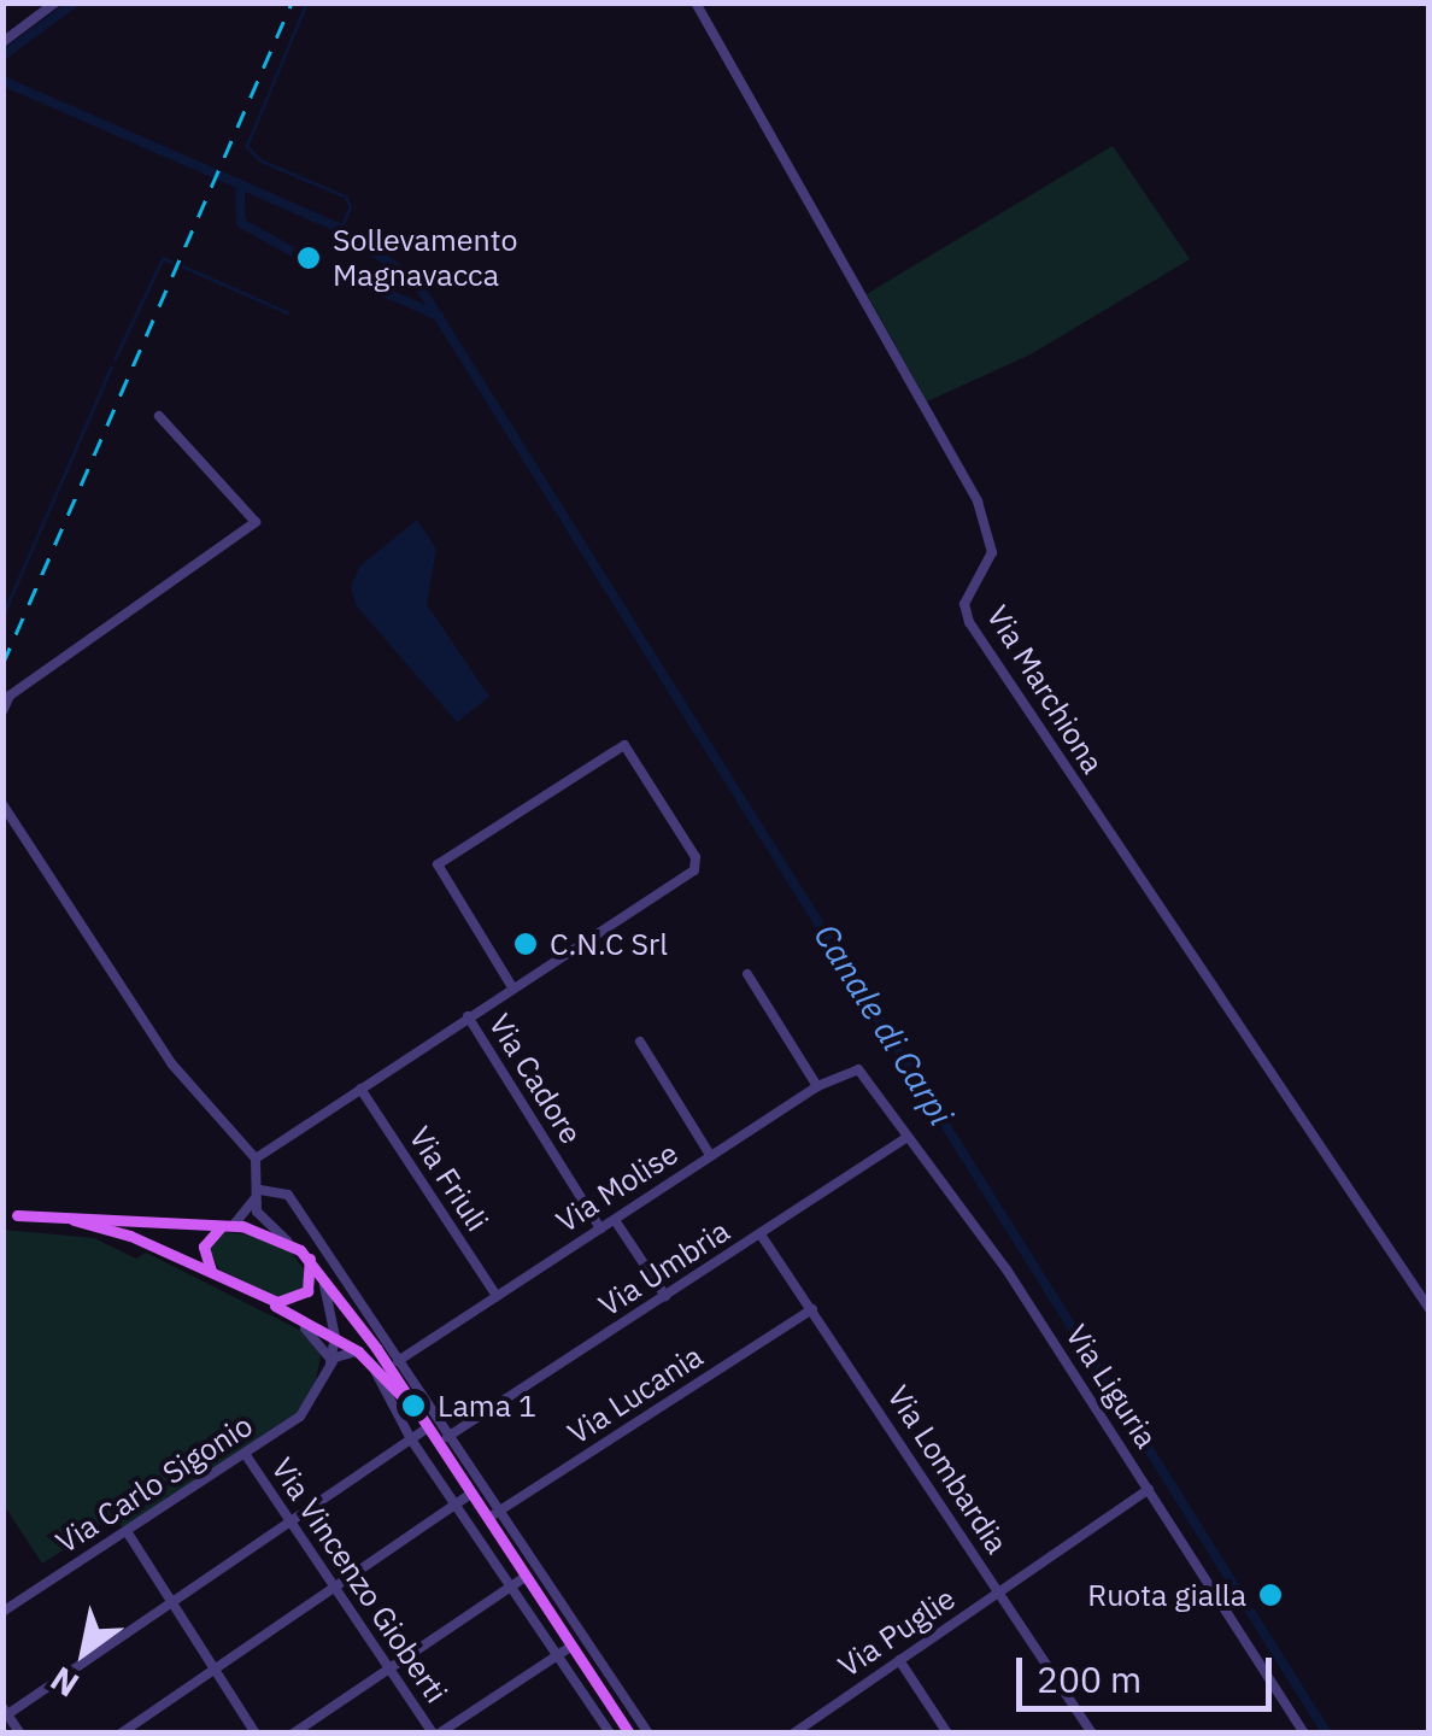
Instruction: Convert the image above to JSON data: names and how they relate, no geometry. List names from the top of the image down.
{
  "streets": {
    "street": [
      "Via Marchiona",
      "Via Cadore",
      "Via Friuli",
      "Via Molise",
      "Via Umbria",
      "Via Liguria",
      "Via Lucania",
      "Via Lombardia",
      "Via Carlo Sigonio",
      "Via Vincenzo Gioberti",
      "Via Puglie"
    ]
  },
  "crossings": [
    ["Via Cadore", "Via Molise"],
    ["Via Friuli", "Via Molise"],
    ["Via Molise", "Via Liguria"],
    ["Via Umbria", "Via Liguria"],
    ["Via Umbria", "Via Lombardia"],
    ["Via Liguria", "Via Puglie"],
    ["Via Lucania", "Via Lombardia"],
    ["Via Lombardia", "Via Puglie"],
    ["Via Carlo Sigonio", "Via Vincenzo Gioberti"]
  ],
  "water": ["Canale di Carpi"],
  "places": [
    "Sollevamento Magnavacca",
    "C.N.C Srl",
    "Lama 1",
    "Ruota gialla"
  ],
  "scale_bar": "200 m",
  "north": "bottom left"
}
